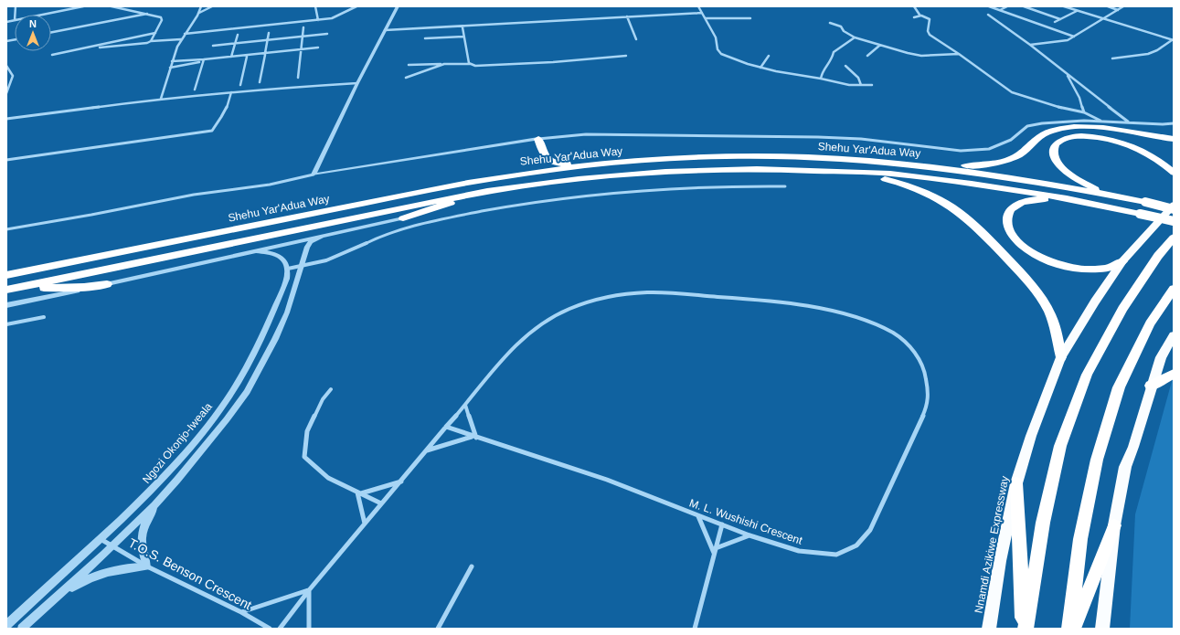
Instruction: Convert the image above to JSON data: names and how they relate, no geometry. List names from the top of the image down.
{
  "streets": {
    "highway": ["Shehu Yar'Adua Way", "Nnamdi Azikiwe Expressway"],
    "street": ["Ngozi Okonjo-Iweala", "M. L. Wushishi Crescent", "T.O.S. Benson Crescent"]
  },
  "crossings": [
    ["Ngozi Okonjo-Iweala", "T.O.S. Benson Crescent"]
  ],
  "north": "top"
}
